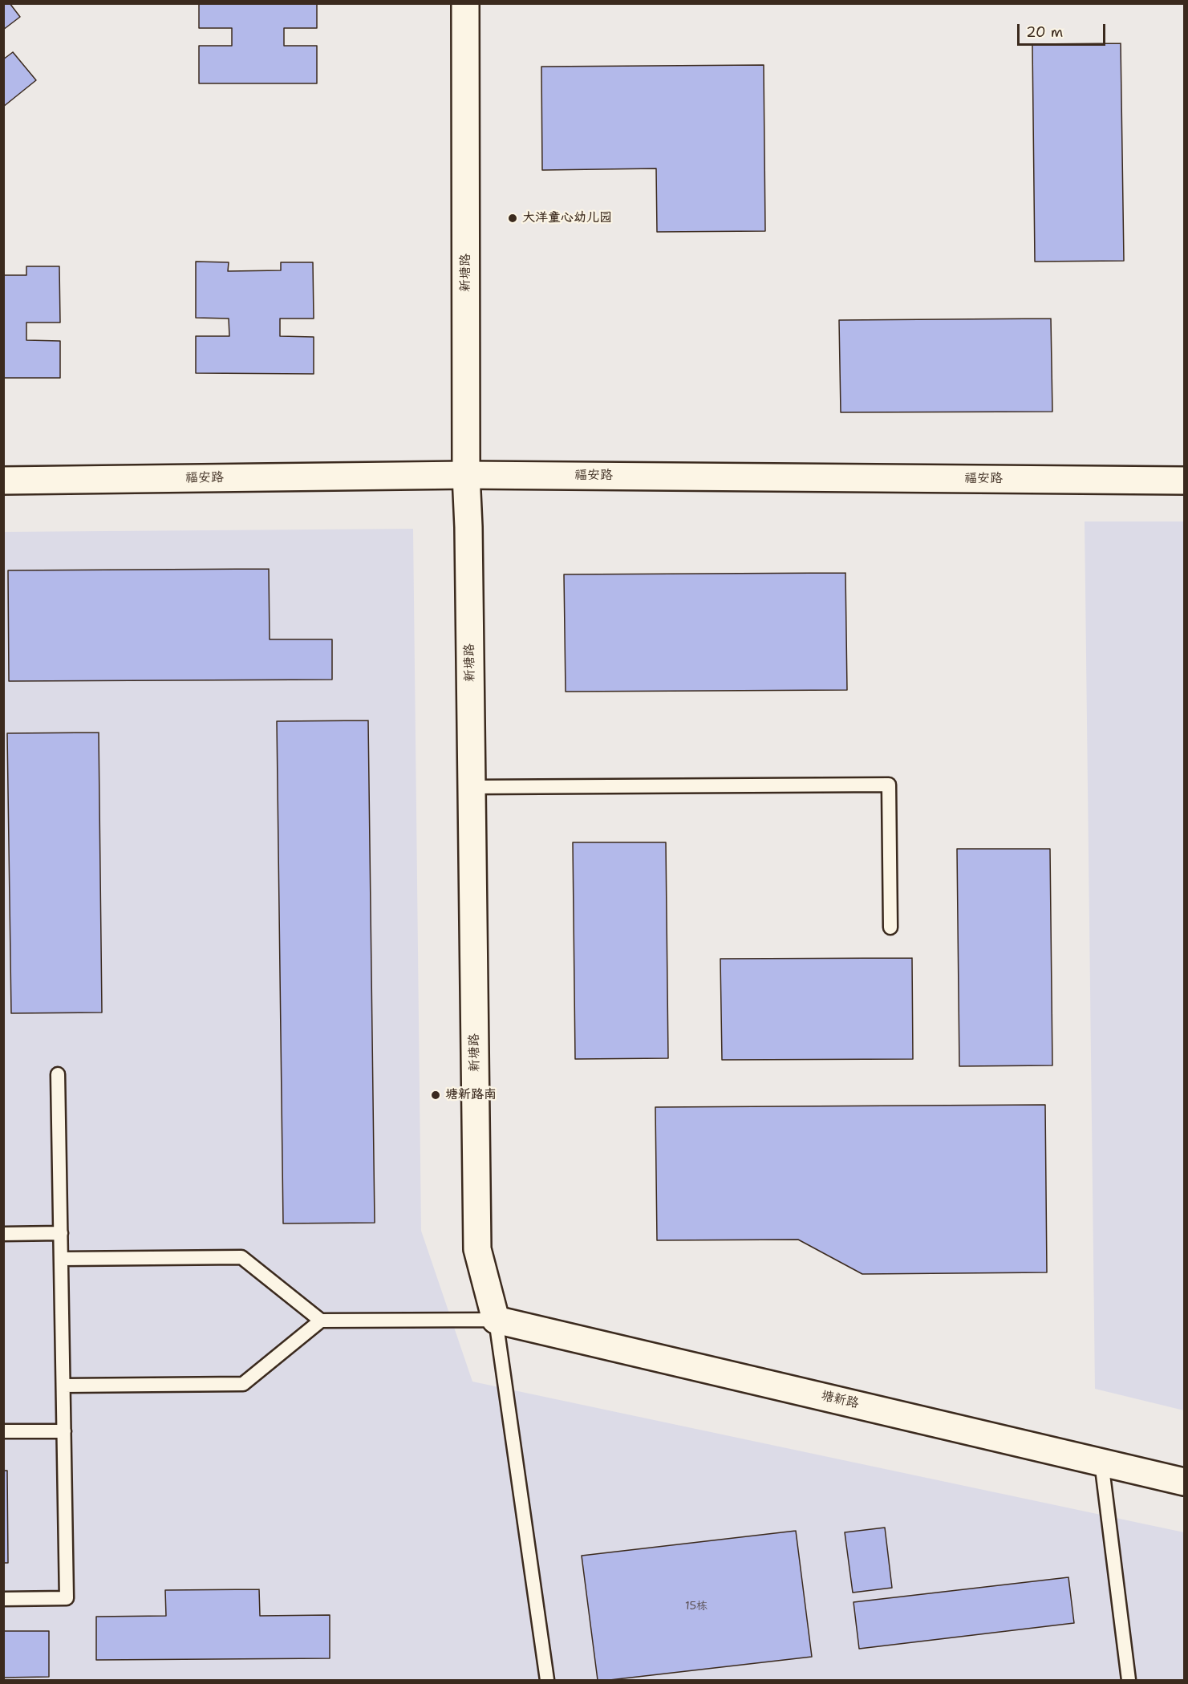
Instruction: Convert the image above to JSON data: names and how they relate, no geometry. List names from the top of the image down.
{
  "streets": {
    "street": ["新塘路", "福安路", "塘新路"]
  },
  "crossings": [
    ["新塘路", "福安路"],
    ["新塘路", "塘新路"]
  ],
  "places": ["大洋童心幼儿园", "塘新路南"],
  "house_numbers": ["15栋"],
  "scale_bar": "20 m"
}
